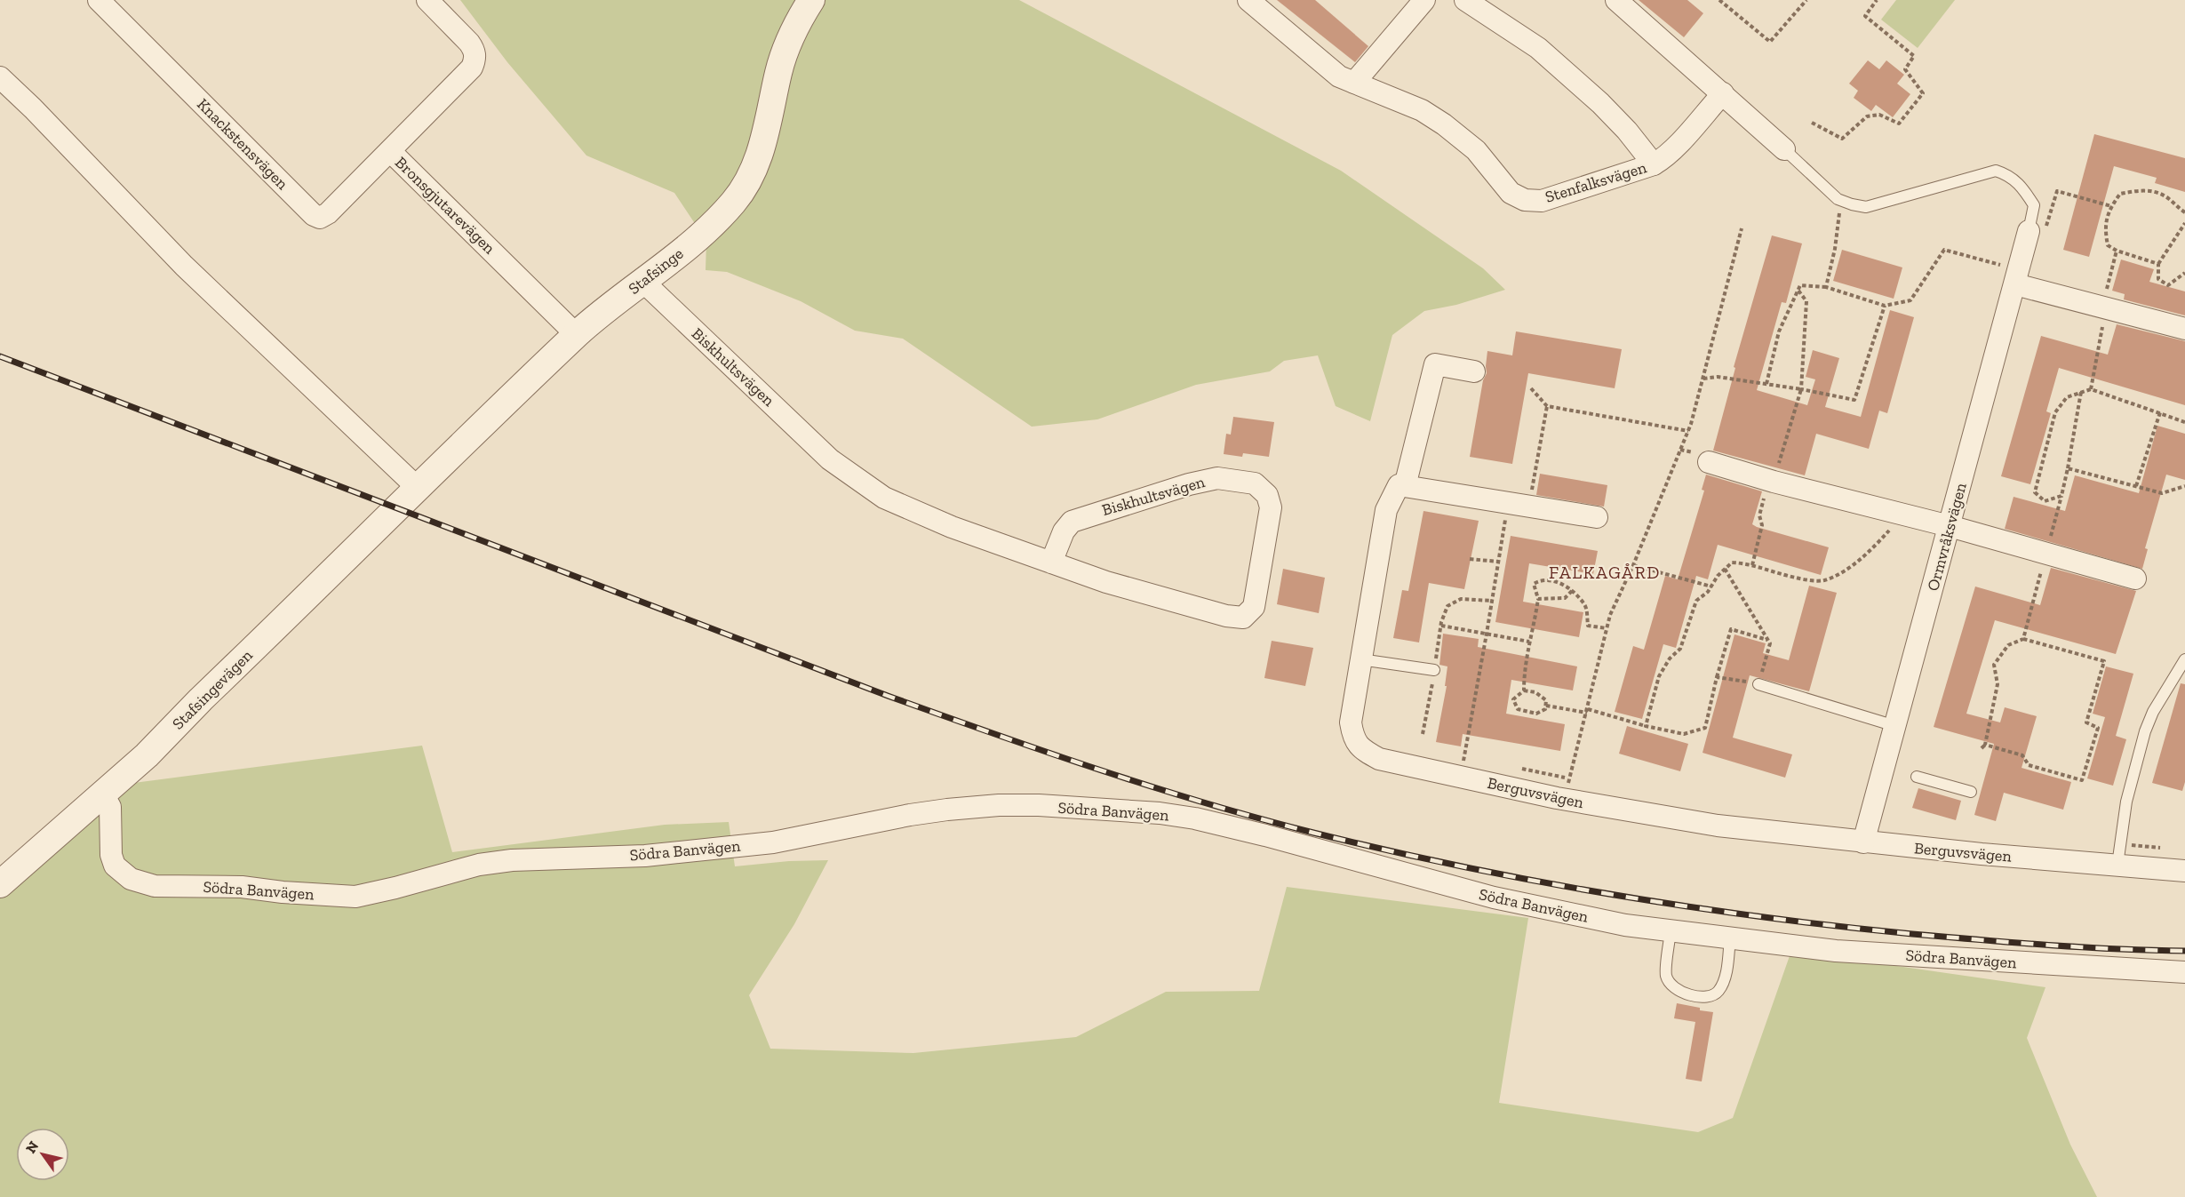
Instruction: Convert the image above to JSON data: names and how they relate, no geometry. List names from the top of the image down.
{
  "streets": {
    "street": [
      "Knackstensvägen",
      "Stenfalksvägen",
      "Bronsgjutarevägen",
      "Stafsinge",
      "Biskhultsvägen",
      "Ormvråksvägen",
      "Stafsingevägen",
      "Berguvsvägen",
      "Södra Banvägen"
    ]
  },
  "crossings": [
    ["Knackstensvägen", "Bronsgjutarevägen"],
    ["Bronsgjutarevägen", "Stafsinge"],
    ["Stafsinge", "Biskhultsvägen"],
    ["Stafsinge", "Stafsingevägen"],
    ["Ormvråksvägen", "Berguvsvägen"],
    ["Stafsingevägen", "Södra Banvägen"]
  ],
  "districts": ["FALKAGÅRD"],
  "north": "top left"
}
